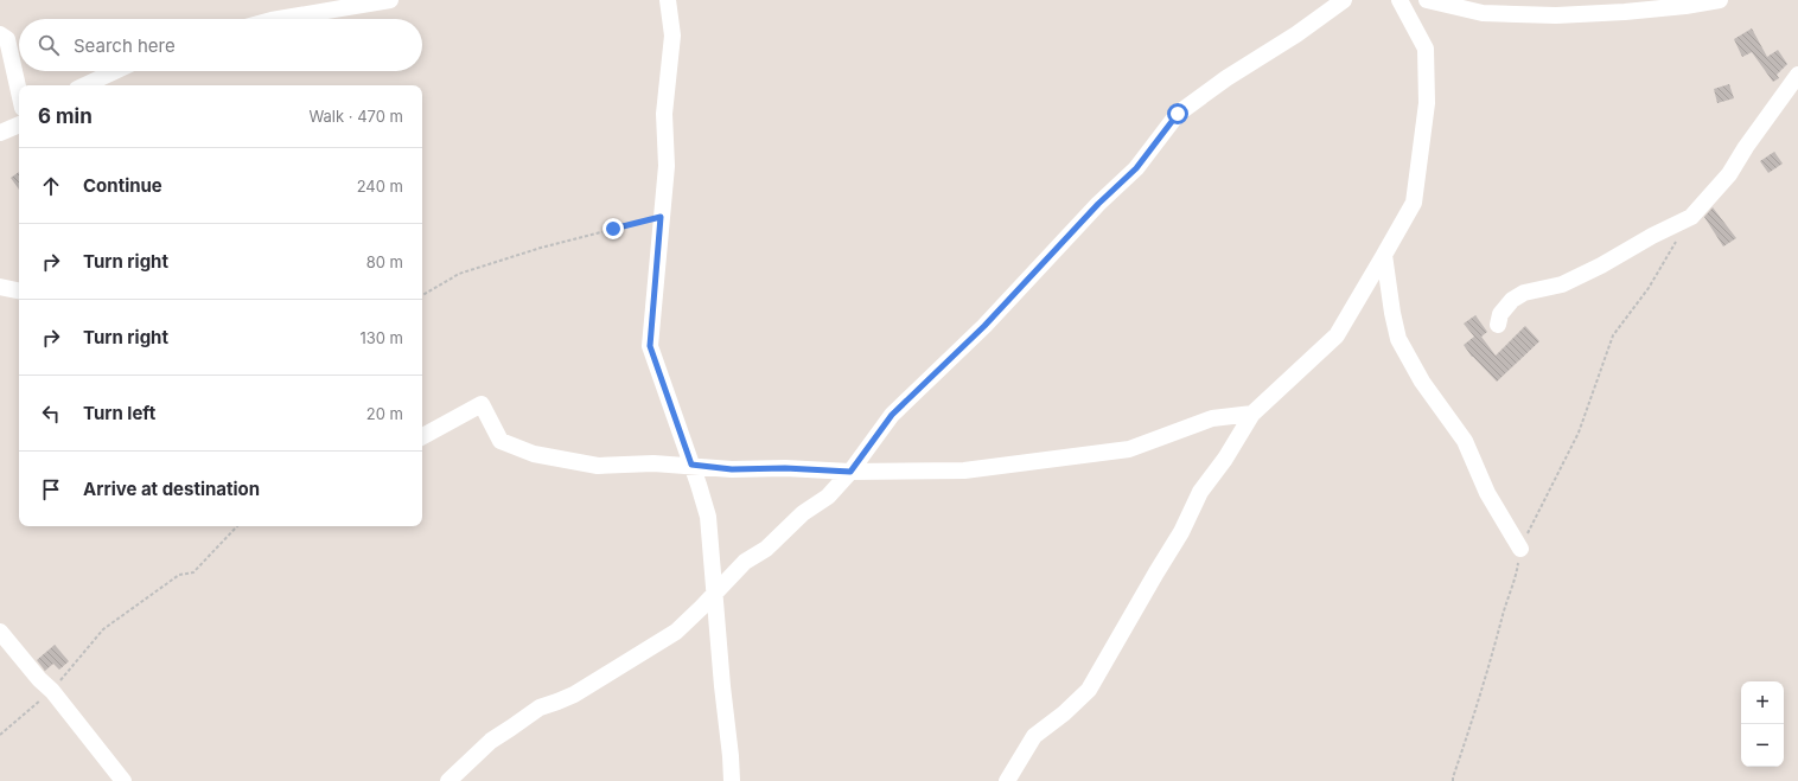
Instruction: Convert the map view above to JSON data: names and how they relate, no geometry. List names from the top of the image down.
{
  "page": {
    "search": "Search here",
    "heading": ["6 min", "Walk · 470 m"],
    "list": [
      ["Continue", "240 m"],
      ["Turn right", "80 m"],
      ["Turn right", "130 m"],
      ["Turn left", "20 m"],
      "Arrive at destination"
    ],
    "map_buttons": ["+", "−"]
  }
}
